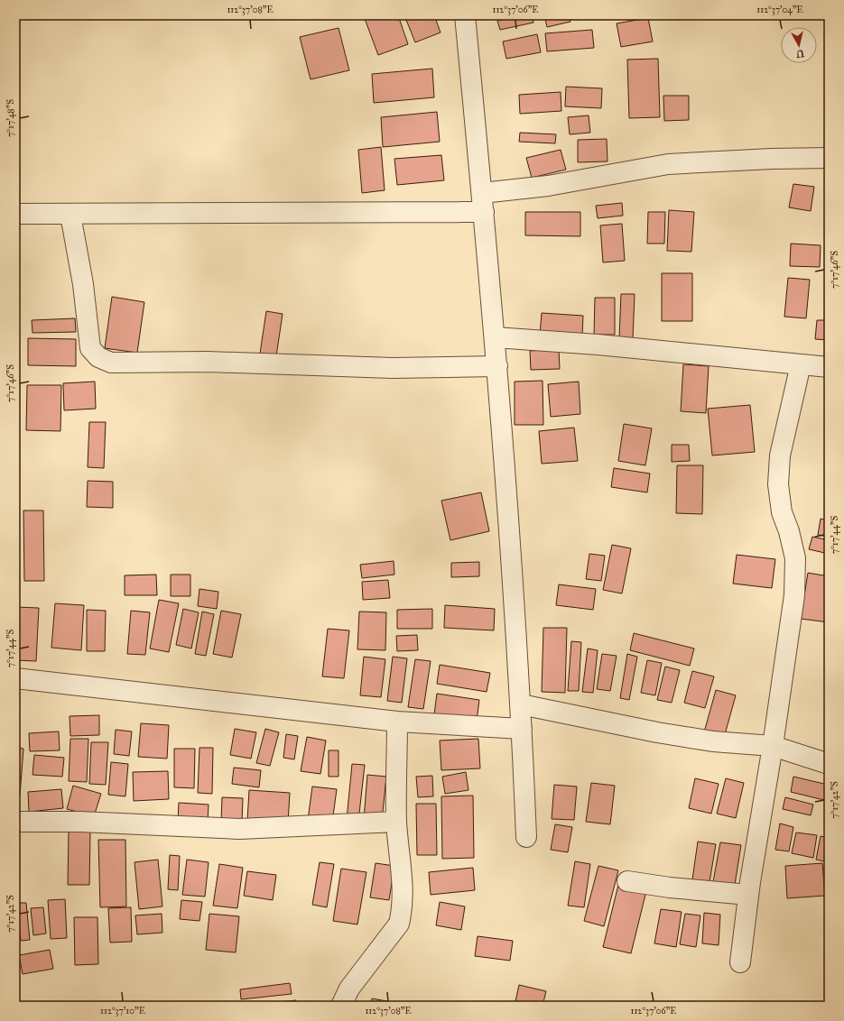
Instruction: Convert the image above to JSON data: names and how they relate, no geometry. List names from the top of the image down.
{
  "north": "bottom",
  "coordinates": [
    "112°37'08\"E",
    "112°37'06\"E",
    "112°37'04\"E",
    "7°17'48\"S",
    "7°17'46\"S",
    "7°17'44\"S",
    "7°17'42\"S",
    "112°37'10\"E"
  ]
}
